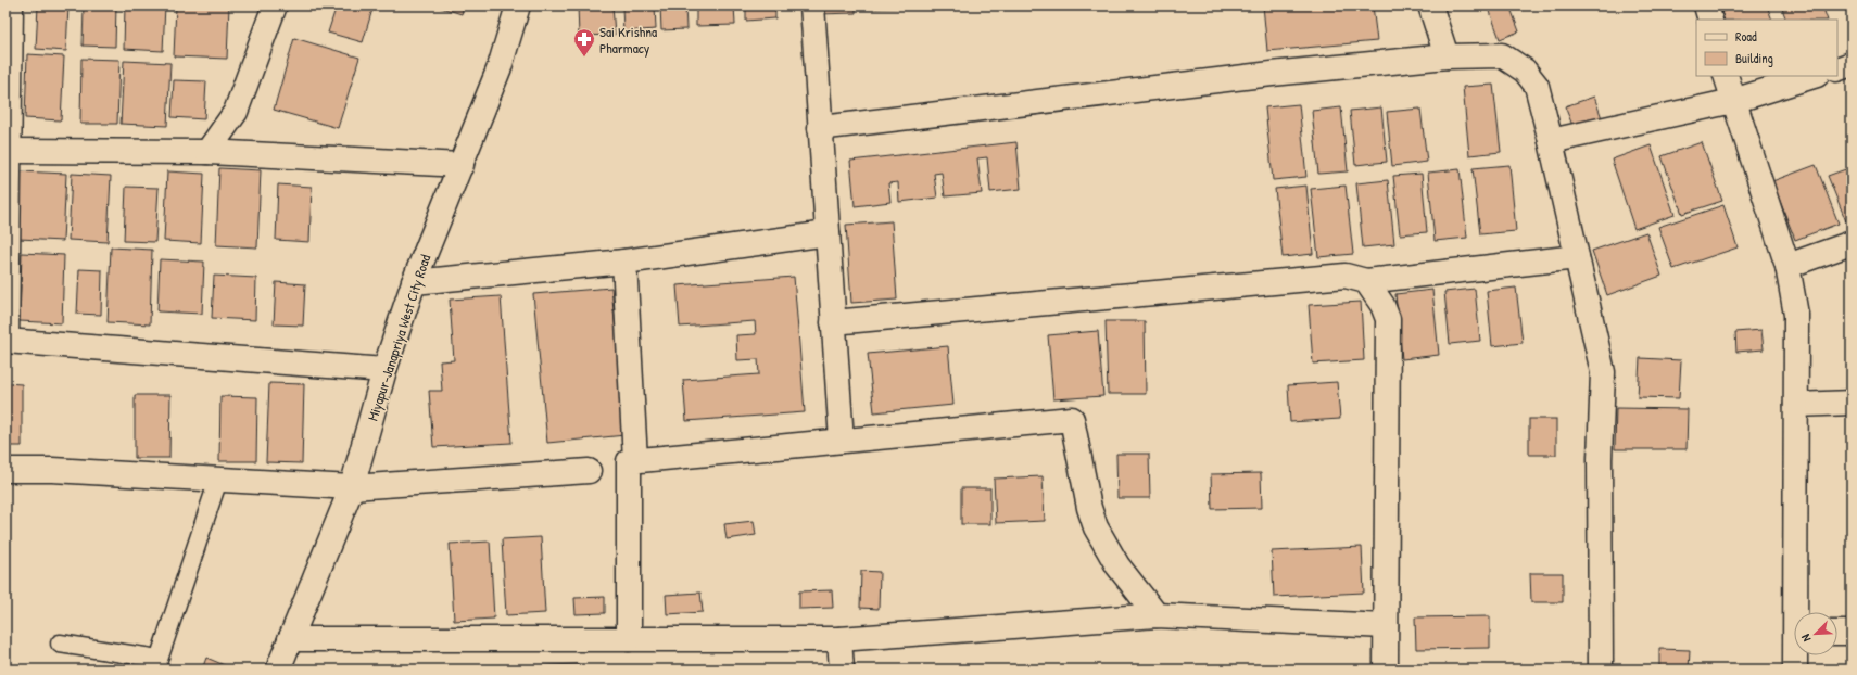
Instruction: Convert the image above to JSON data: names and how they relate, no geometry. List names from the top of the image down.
{
  "streets": {
    "street": ["Miyapur-Janapriya West City Road"]
  },
  "places": {
    "pharmacy": ["Sai Krishna Pharmacy"]
  },
  "legend": ["Road", "Building"],
  "north": "bottom left"
}
